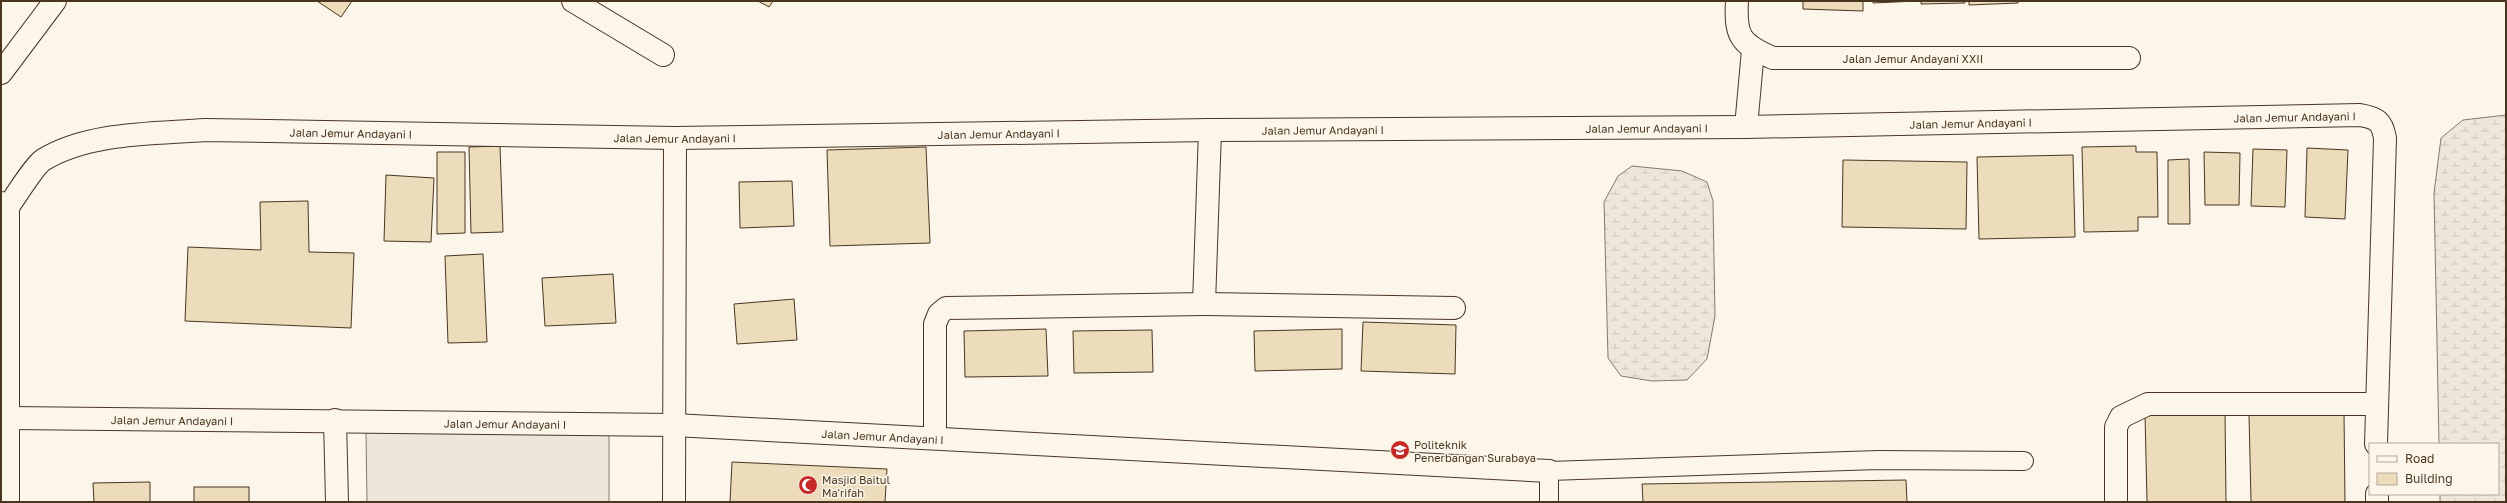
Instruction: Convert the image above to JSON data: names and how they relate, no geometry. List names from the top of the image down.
{
  "streets": {
    "street": ["Jalan Jemur Andayani XXII", "Jalan Jemur Andayani I"]
  },
  "places": {
    "school or university": ["Politeknik Penerbangan Surabaya"],
    "mosque": ["Masjid Baitul Ma'rifah"]
  },
  "legend": ["Road", "Building"]
}
